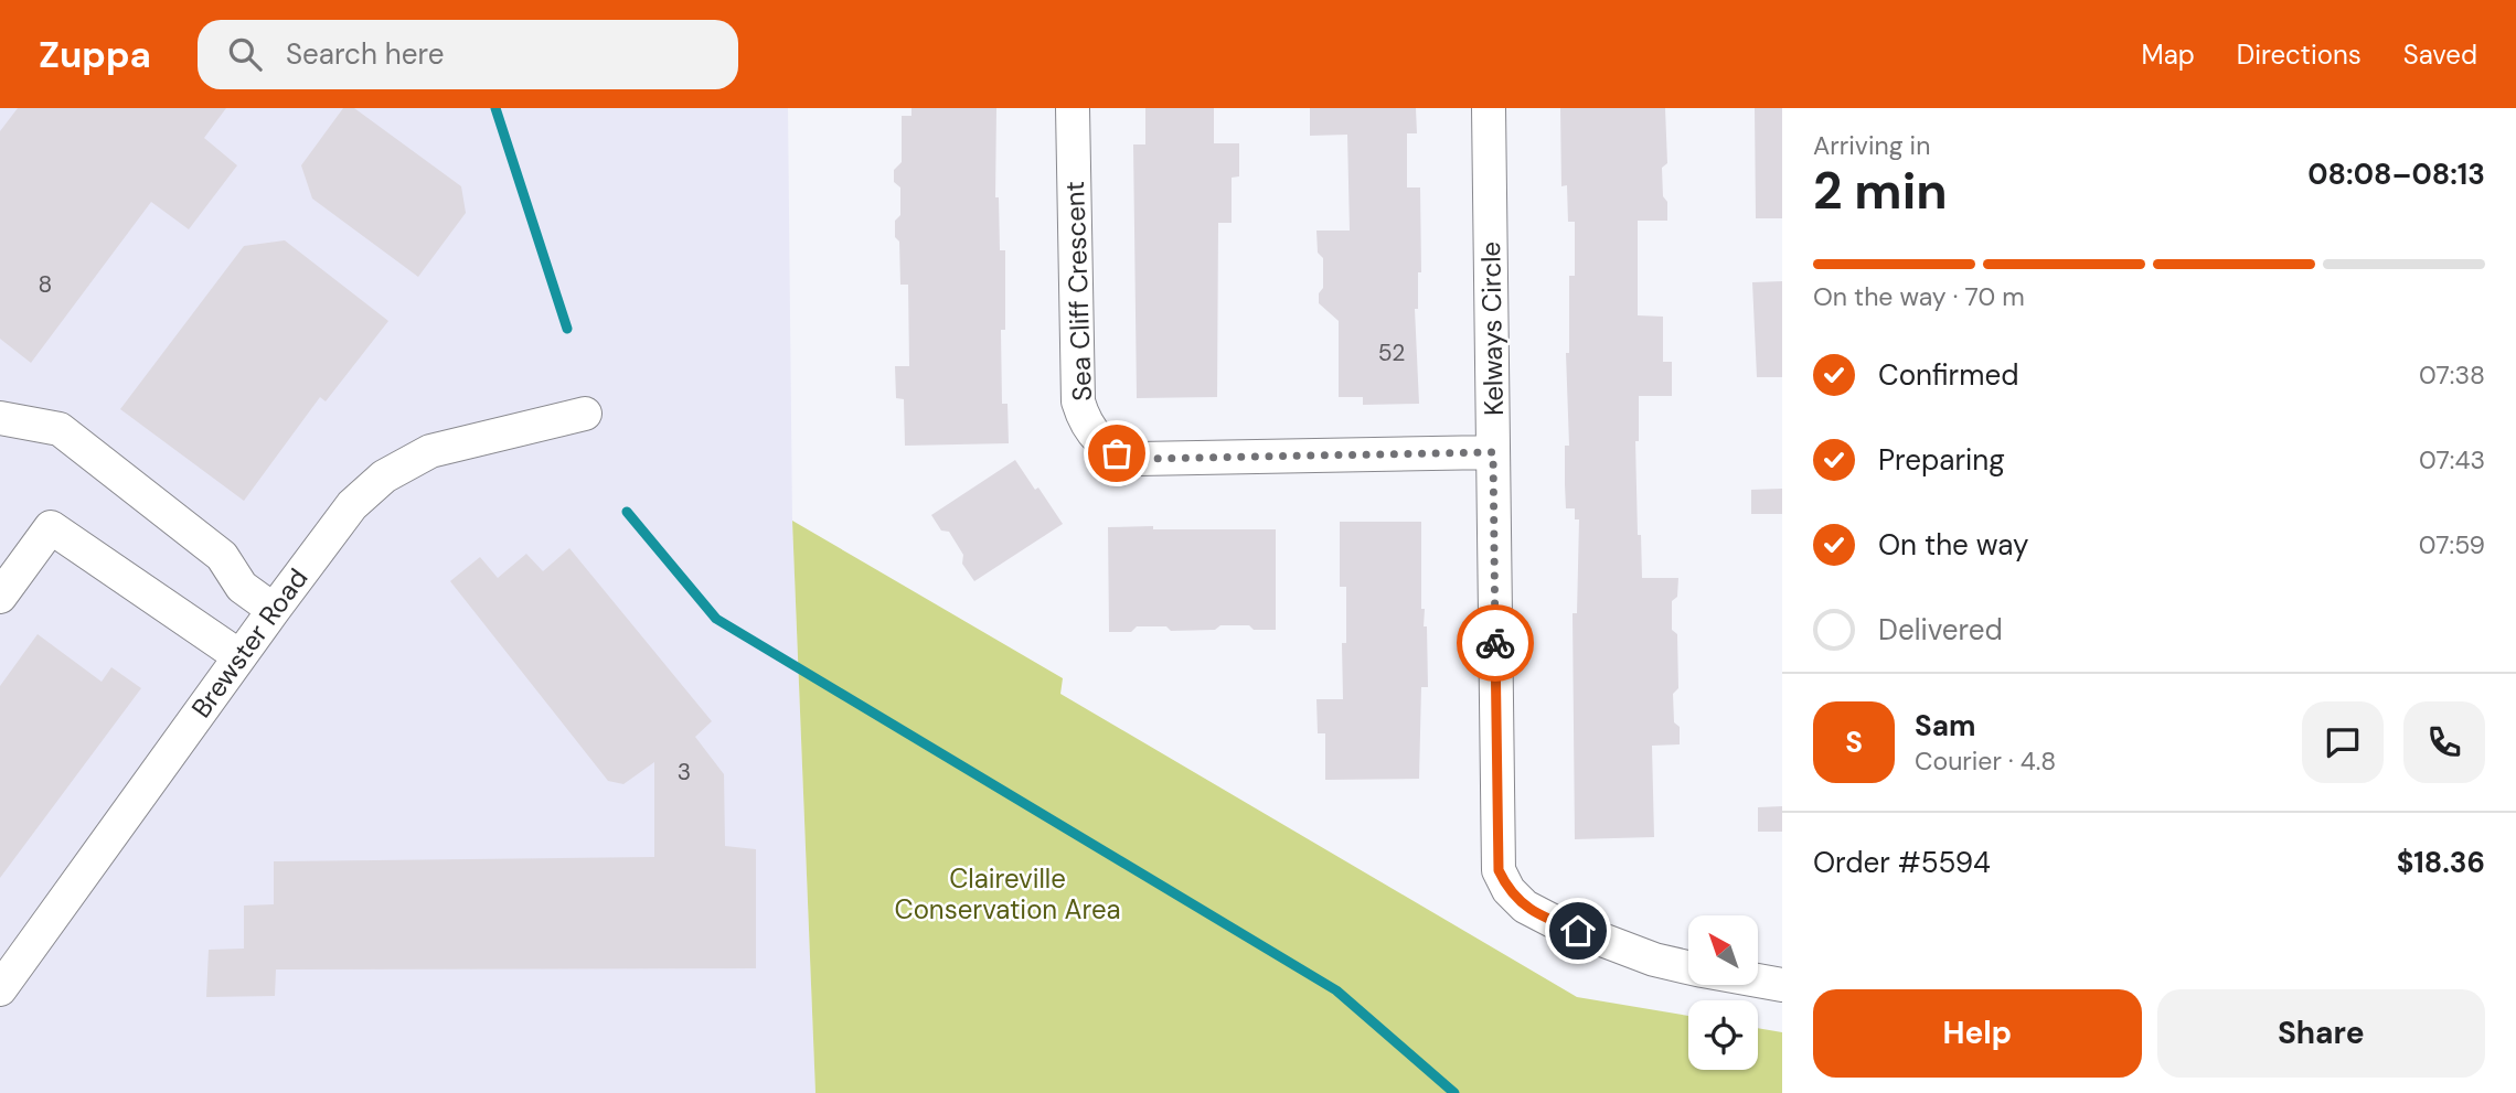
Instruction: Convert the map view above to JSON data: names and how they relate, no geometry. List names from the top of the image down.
{
  "streets": {
    "street": ["Sea Cliff Crescent", "Kelways Circle", "Brewster Road"]
  },
  "crossings": [
    ["Sea Cliff Crescent", "Kelways Circle"]
  ],
  "parks": ["Claireville Conservation Area"],
  "house_numbers": ["8", "52", "3"],
  "north": "top left",
  "page": {
    "header": "Zuppa",
    "search": "Search here",
    "nav": ["Map", "Directions", "Saved"],
    "heading": ["2 min", "Arriving in", "08:08–08:13"],
    "panel": [
      "Sam",
      "Courier · 4.8",
      "Order #5594",
      "$18.36"
    ],
    "bar": "On the way · 70 m",
    "list": [
      ["Confirmed", "07:38"],
      ["Preparing", "07:43"],
      ["On the way", "07:59"],
      "Delivered"
    ],
    "round": "S",
    "buttons": ["Help", "Share"]
  }
}
